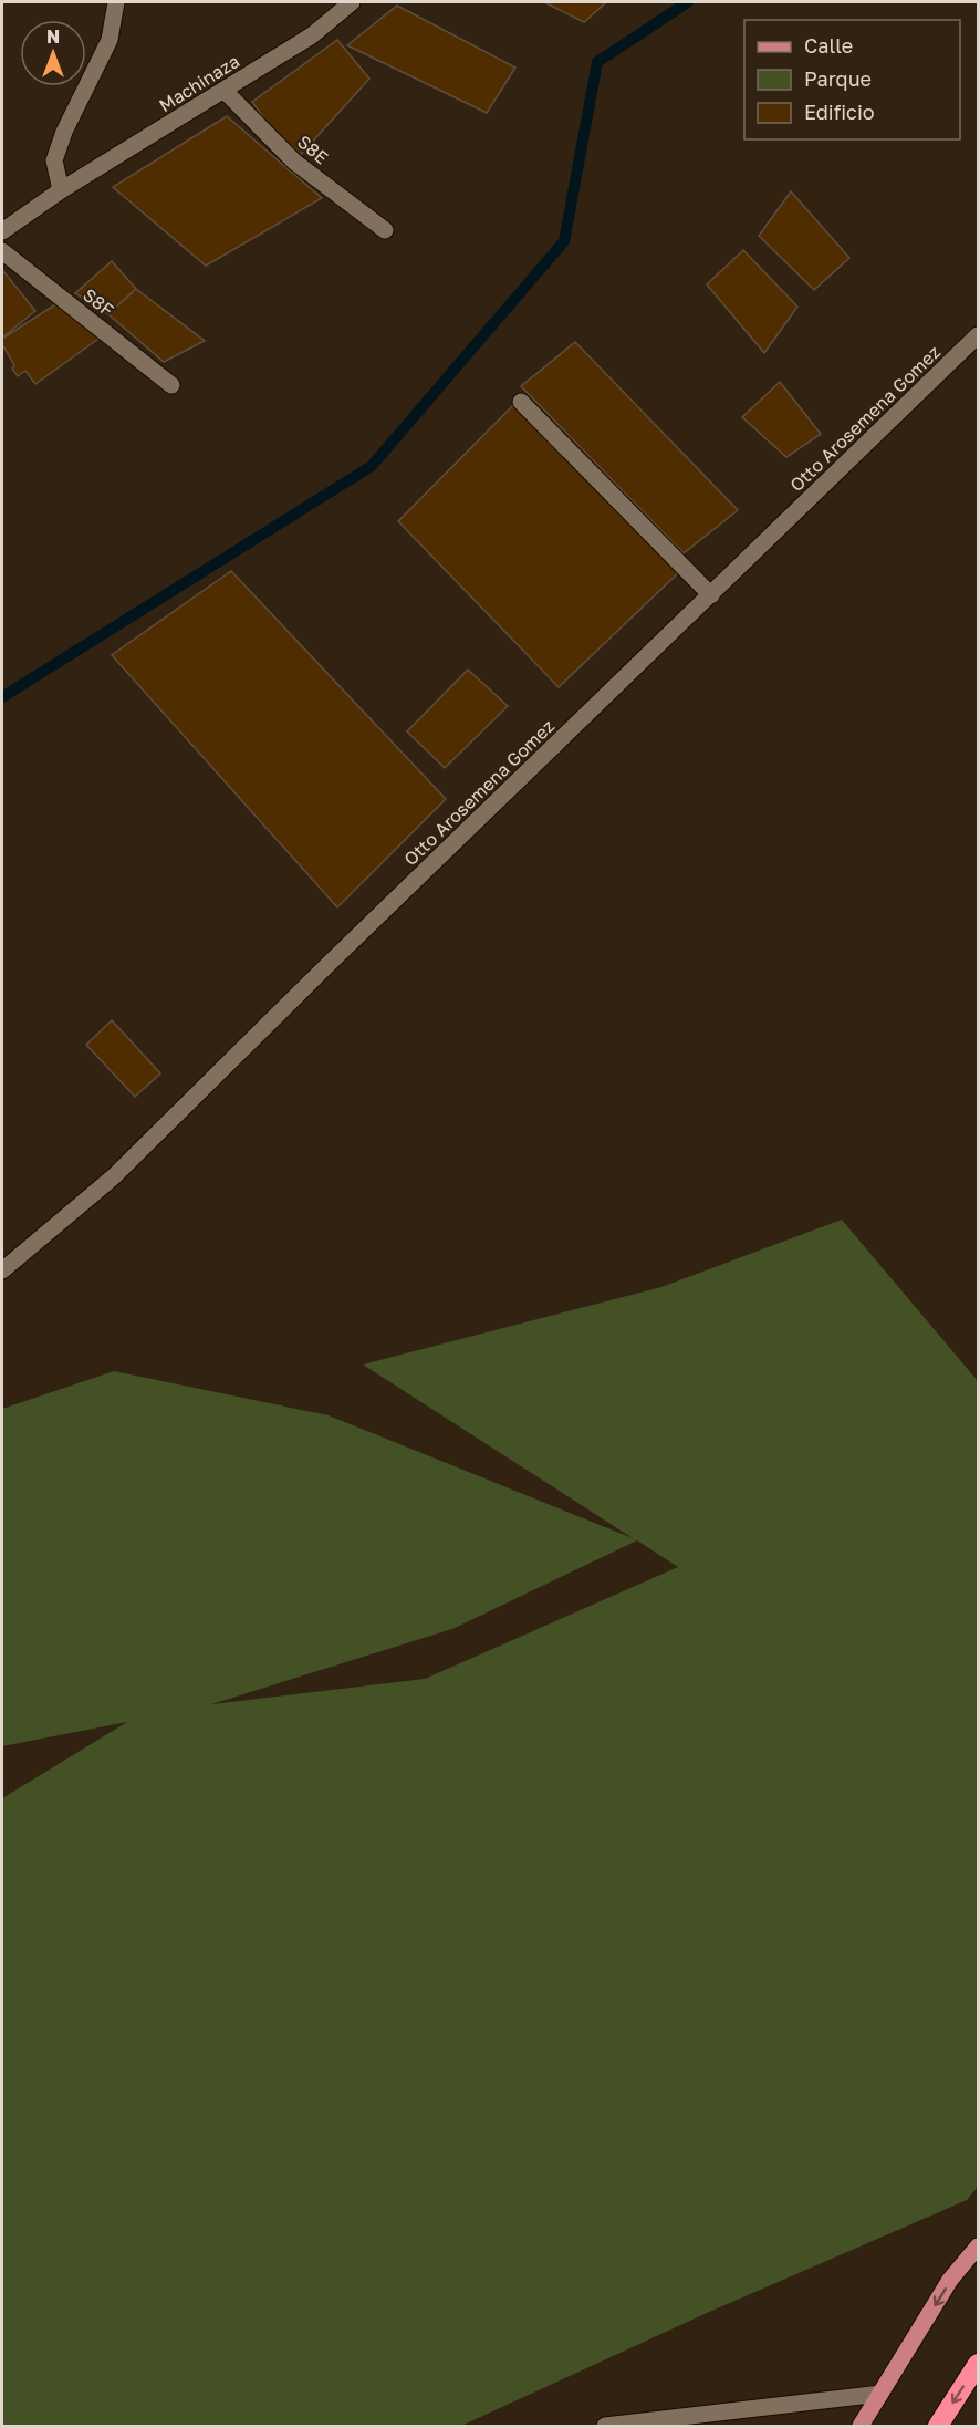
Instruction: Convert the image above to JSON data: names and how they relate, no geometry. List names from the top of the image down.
{
  "streets": {
    "street": [
      "Machinaza",
      "S8E",
      "S8F",
      "Otto Arosemena Gomez"
    ]
  },
  "crossings": [
    ["Machinaza", "S8E"]
  ],
  "legend": ["Calle", "Parque", "Edificio"],
  "north": "top"
}
